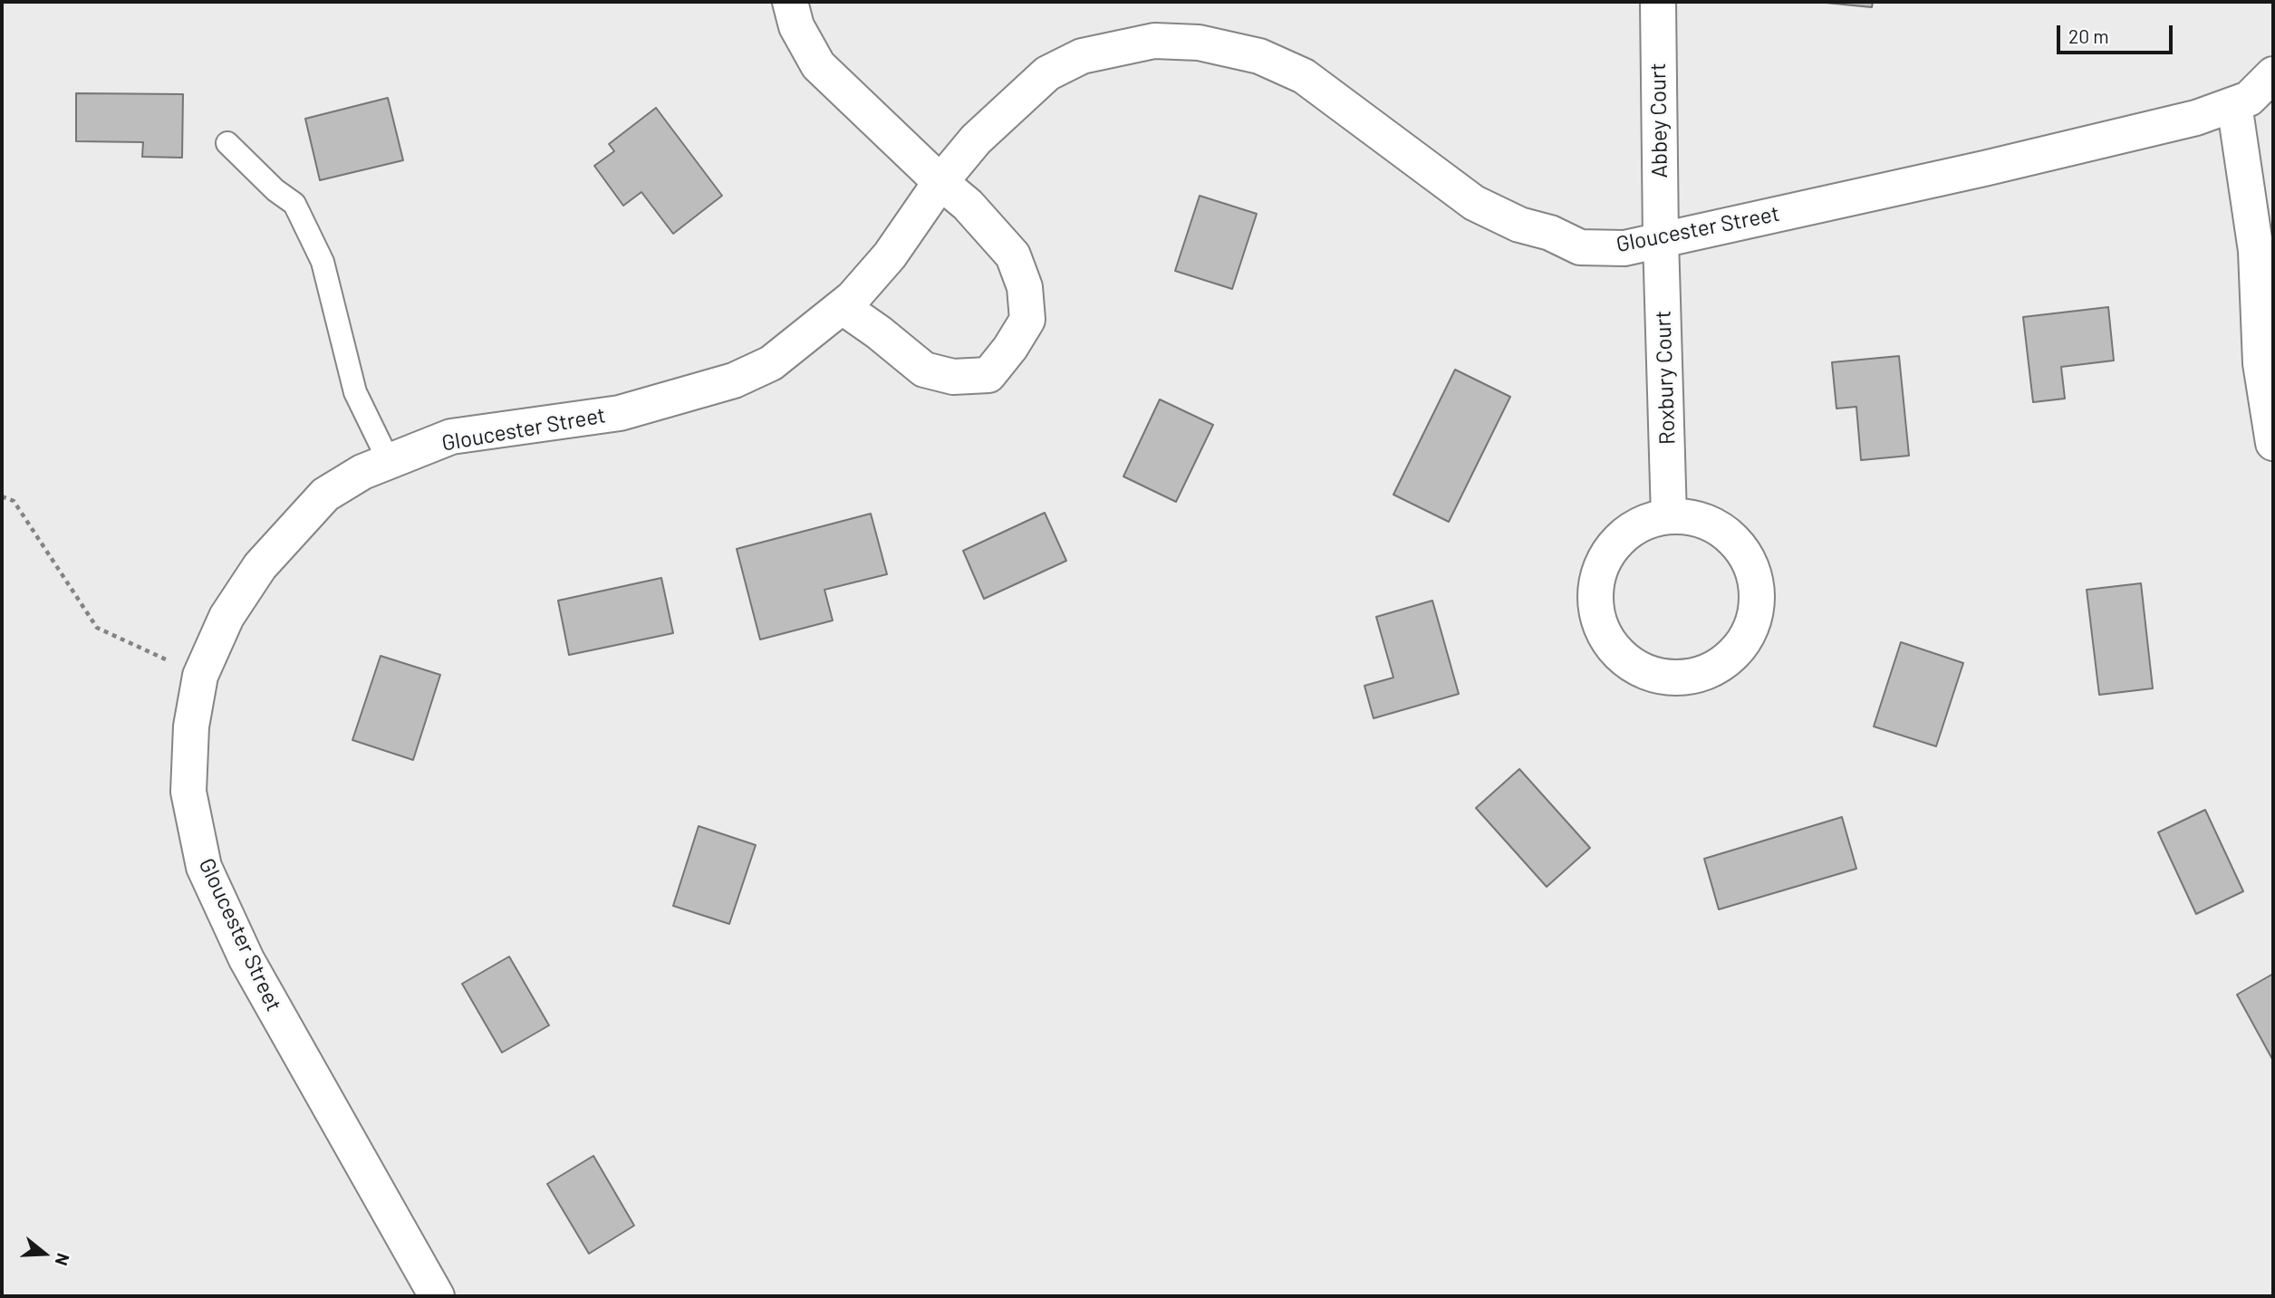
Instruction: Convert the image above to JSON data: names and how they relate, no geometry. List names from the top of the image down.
{
  "streets": {
    "street": ["Abbey Court", "Gloucester Street", "Roxbury Court"]
  },
  "crossings": [
    ["Abbey Court", "Gloucester Street"],
    ["Abbey Court", "Roxbury Court"],
    ["Gloucester Street", "Roxbury Court"]
  ],
  "scale_bar": "20 m",
  "north": "right"
}
